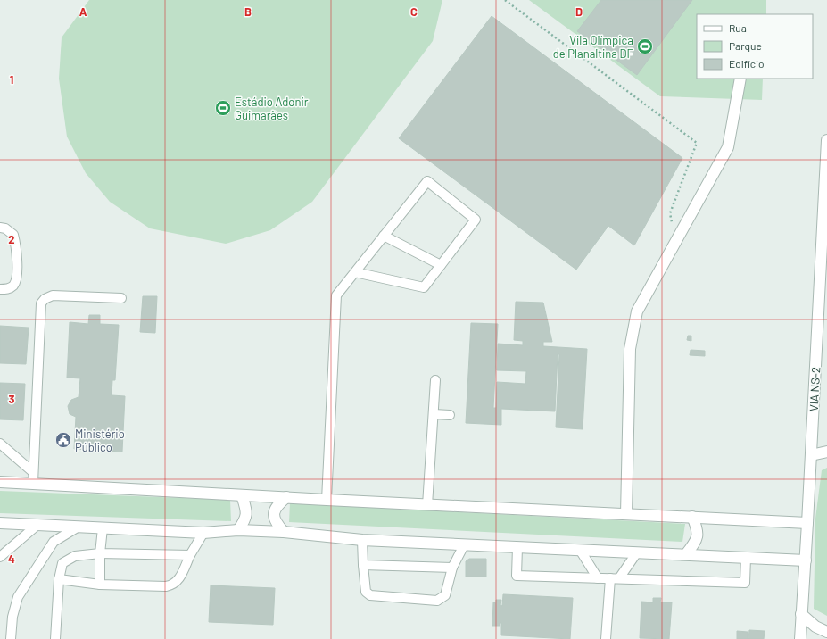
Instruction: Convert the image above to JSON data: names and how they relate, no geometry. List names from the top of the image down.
{
  "streets": {
    "street": ["VIA NS-2"]
  },
  "places": {
    "sports": ["Vila Olímpica de Planaltina DF", "Estádio Adonir Guimarães"],
    "public building": ["Ministério Público"]
  },
  "legend": ["Rua", "Parque", "Edifício"],
  "grid": {
    "columns": [
      "A",
      "B",
      "C",
      "D"
    ],
    "rows": [
      "1",
      "2",
      "3",
      "4"
    ]
  }
}
